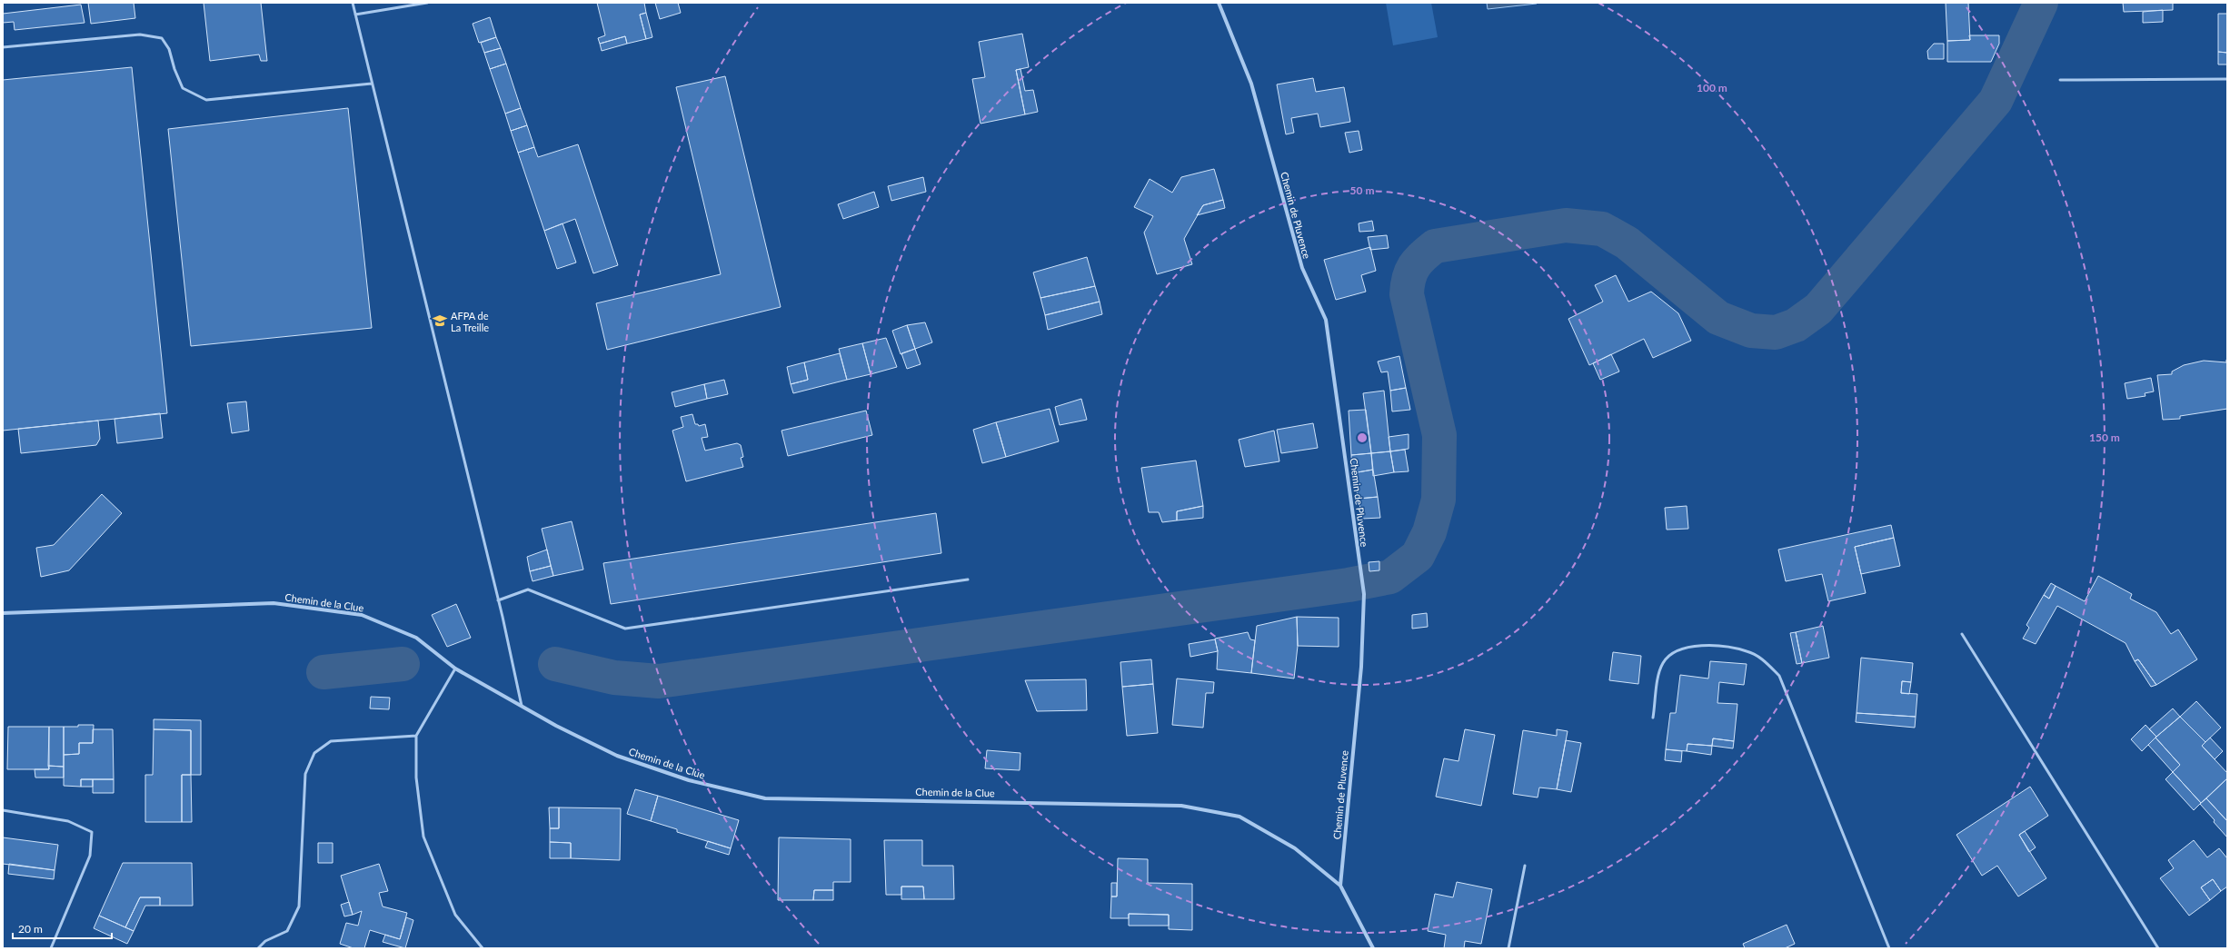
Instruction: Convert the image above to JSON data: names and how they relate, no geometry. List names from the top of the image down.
{
  "streets": {
    "street": ["Chemin de Pluvence", "Chemin de la Clue"]
  },
  "crossings": [
    ["Chemin de Pluvence", "Chemin de la Clue"]
  ],
  "places": {
    "school or university": ["AFPA de La Treille"]
  },
  "scale_bar": "20 m",
  "rings": ["100 m", "50 m", "150 m"]
}
